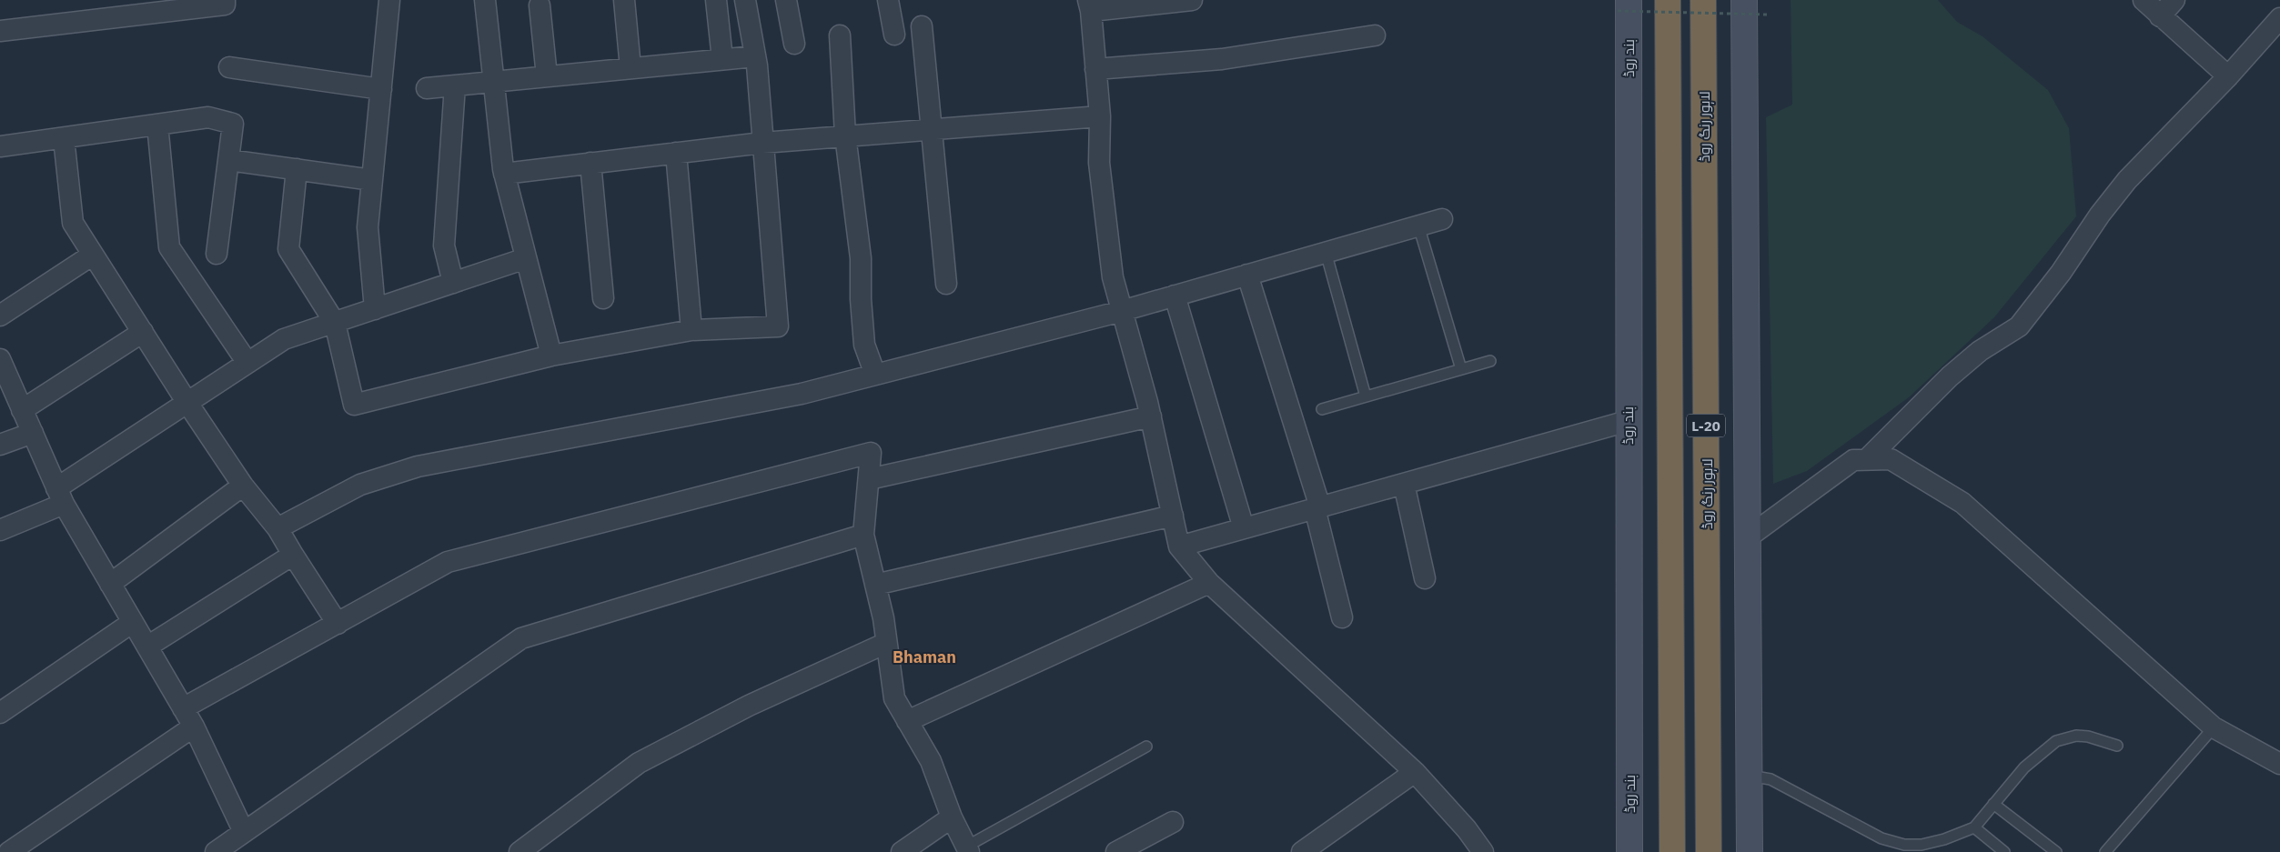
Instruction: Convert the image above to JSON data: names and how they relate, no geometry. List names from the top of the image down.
{
  "streets": {
    "highway": ["لاہور رنگ روڈ", "L-20"],
    "main road": ["بند روڈ"]
  },
  "districts": ["Bhaman"]
}
